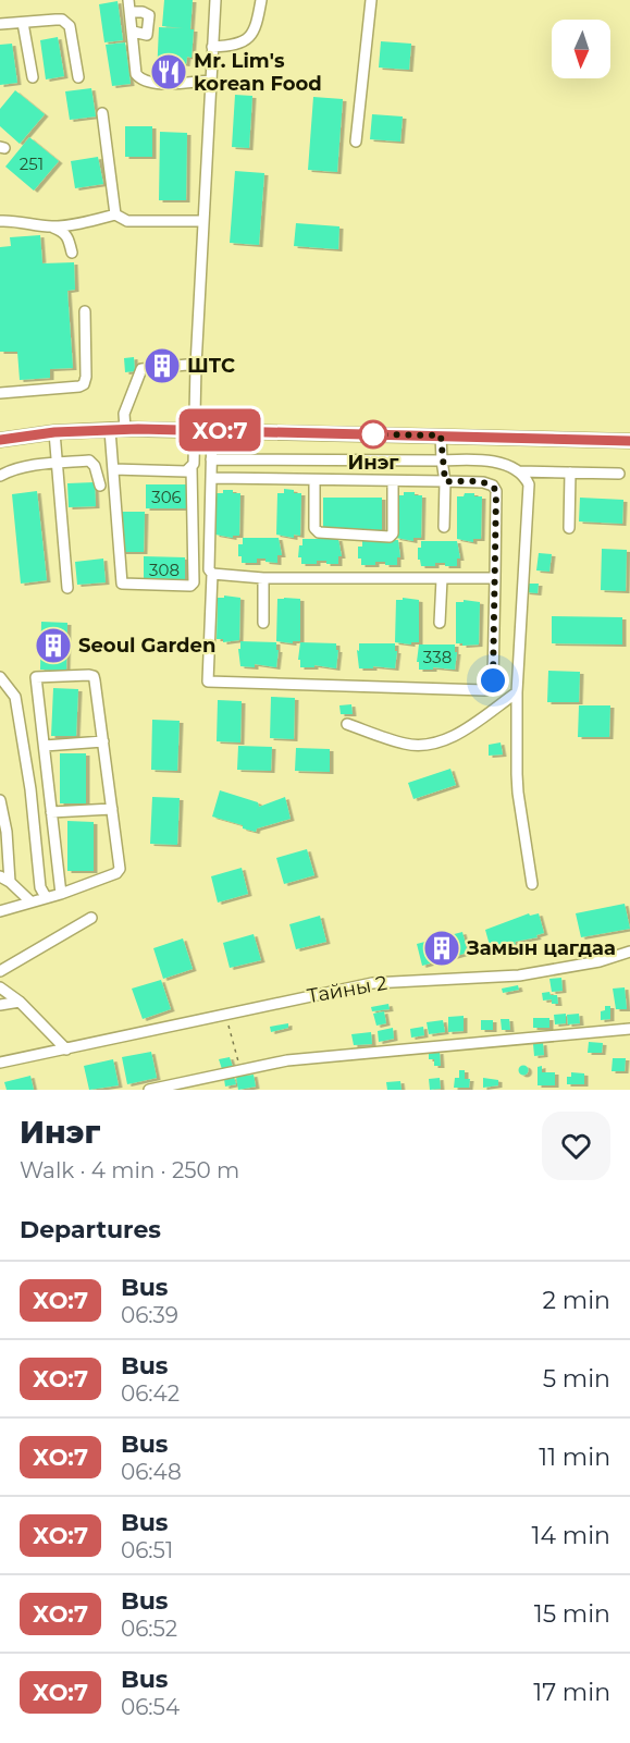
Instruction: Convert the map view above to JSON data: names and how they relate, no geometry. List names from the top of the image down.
{
  "streets": {
    "street": ["Тайны 2"]
  },
  "places": {
    "restaurant": ["Mr. Lim's korean Food"],
    "building": ["ШТС", "Seoul Garden", "Замын цагдаа"],
    "other": ["Инэг"]
  },
  "lines": ["bus line ХО:7"],
  "house_numbers": [
    "251",
    "306",
    "308",
    "338"
  ],
  "north": "bottom",
  "page": {
    "on_map": "ХО:7",
    "heading": [
      ["Инэг", "Walk · 4 min · 250 m"],
      "Departures"
    ],
    "list": [
      {
        "mark": "ХО:7",
        "name": "Bus",
        "note": "06:39",
        "value": "2 min"
      },
      {
        "mark": "ХО:7",
        "name": "Bus",
        "note": "06:42",
        "value": "5 min"
      },
      {
        "mark": "ХО:7",
        "name": "Bus",
        "note": "06:48",
        "value": "11 min"
      },
      {
        "mark": "ХО:7",
        "name": "Bus",
        "note": "06:51",
        "value": "14 min"
      },
      {
        "mark": "ХО:7",
        "name": "Bus",
        "note": "06:52",
        "value": "15 min"
      },
      {
        "mark": "ХО:7",
        "name": "Bus",
        "note": "06:54",
        "value": "17 min"
      }
    ]
  }
}
